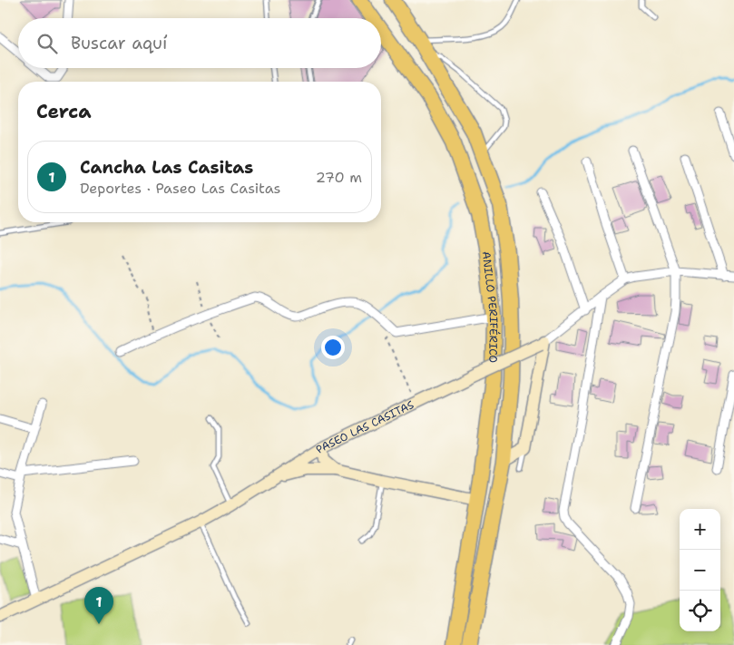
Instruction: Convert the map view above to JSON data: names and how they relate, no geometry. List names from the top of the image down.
{
  "streets": {
    "highway": ["ANILLO PERIFÉRICO"],
    "street": ["PASEO LAS CASITAS"]
  },
  "page": {
    "search": "Buscar aquí",
    "heading": "Cerca",
    "list": [
      {
        "mark": "1",
        "name": "Cancha Las Casitas",
        "note": "Deportes · Paseo Las Casitas",
        "value": "270 m"
      }
    ],
    "map_buttons": ["+", "−"],
    "pins": "1"
  }
}
